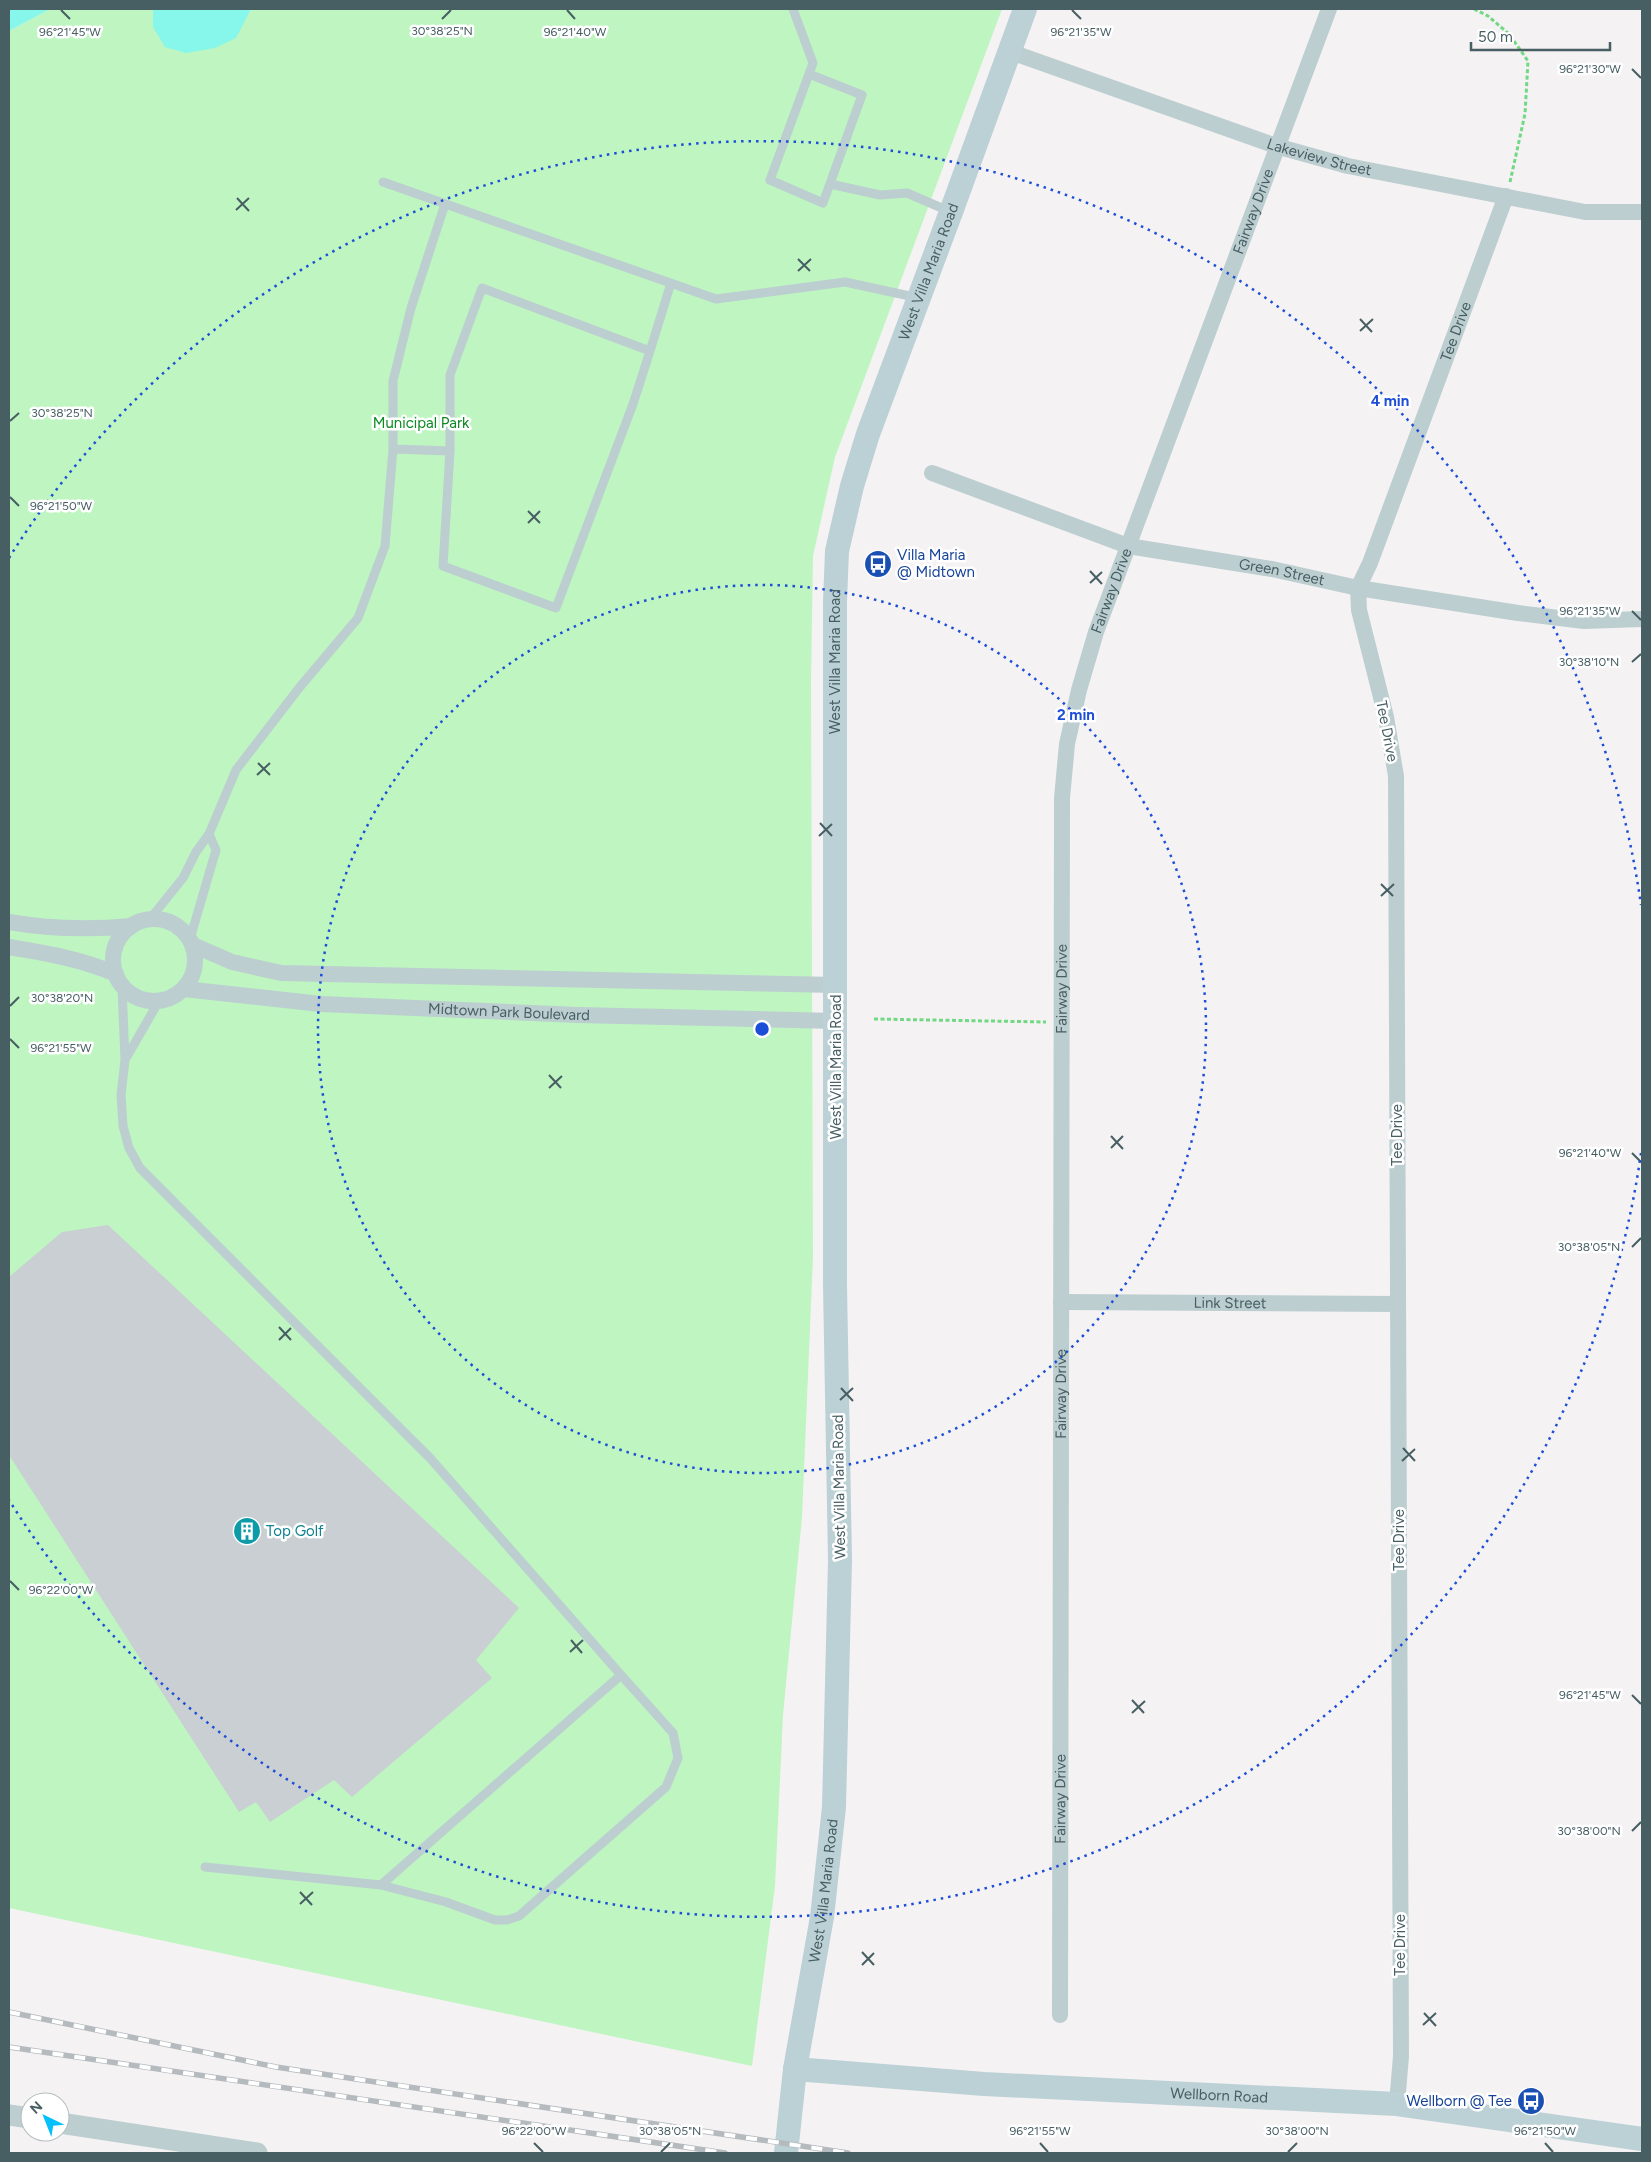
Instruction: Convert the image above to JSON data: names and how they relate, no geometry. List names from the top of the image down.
{
  "streets": {
    "main road": ["West Villa Maria Road", "Wellborn Road"],
    "street": [
      "Lakeview Street",
      "Fairway Drive",
      "Tee Drive",
      "Green Street",
      "Midtown Park Boulevard",
      "Link Street"
    ]
  },
  "crossings": [
    ["Lakeview Street", "Fairway Drive"],
    ["Lakeview Street", "West Villa Maria Road"],
    ["Lakeview Street", "Tee Drive"],
    ["Fairway Drive", "Green Street"],
    ["Fairway Drive", "Link Street"],
    ["West Villa Maria Road", "Midtown Park Boulevard"],
    ["West Villa Maria Road", "Wellborn Road"],
    ["Tee Drive", "Green Street"],
    ["Tee Drive", "Link Street"],
    ["Tee Drive", "Wellborn Road"]
  ],
  "parks": ["Municipal Park"],
  "places": {
    "bus stop": ["Villa Maria @ Midtown", "Wellborn @ Tee"],
    "building": ["Top Golf"]
  },
  "scale_bar": "50 m",
  "north": "top left",
  "coordinates": [
    "30°38'25\"N",
    "96°21'45\"W",
    "96°21'40\"W",
    "96°21'35\"W",
    "96°21'30\"W",
    "96°21'50\"W",
    "30°38'10\"N",
    "30°38'20\"N",
    "96°21'55\"W",
    "30°38'05\"N",
    "96°22'00\"W",
    "30°38'00\"N"
  ],
  "rings": ["4 min", "2 min"]
}
